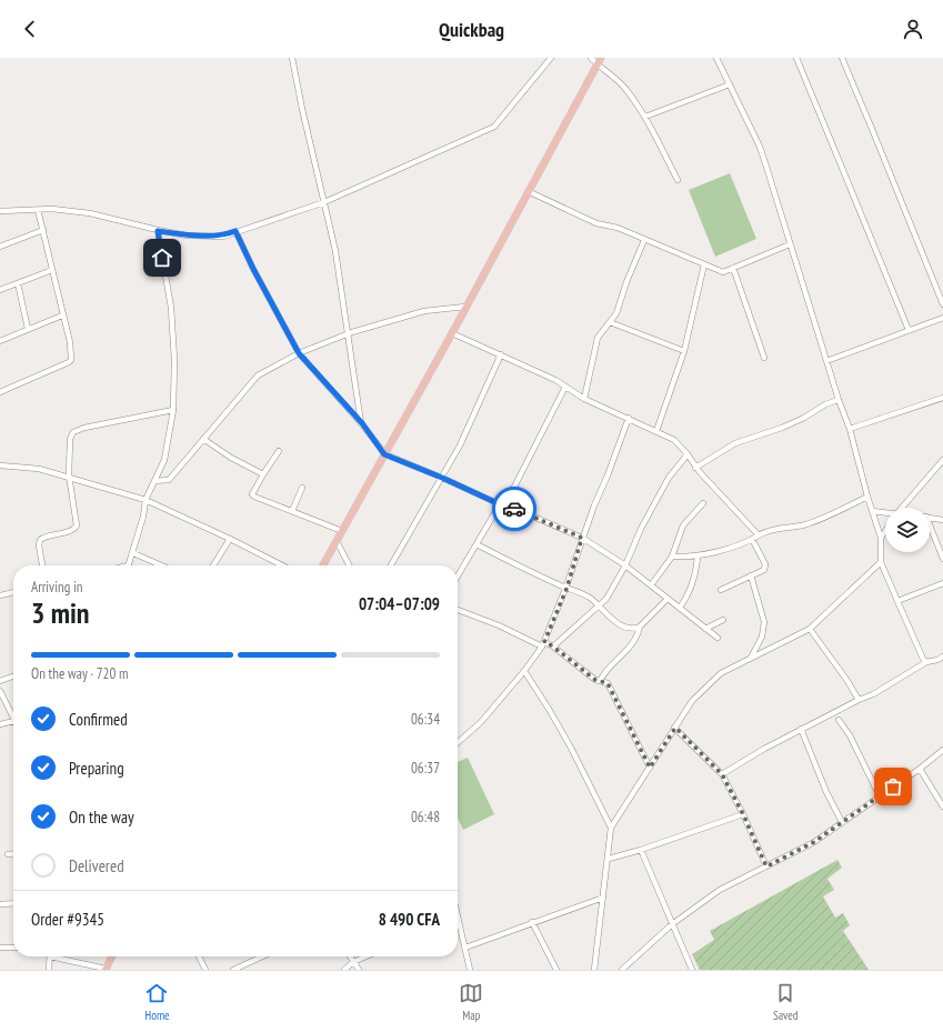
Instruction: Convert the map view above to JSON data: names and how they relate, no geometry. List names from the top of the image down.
{
  "page": {
    "header": "Quickbag",
    "heading": ["3 min", "Arriving in", "07:04–07:09"],
    "panel": ["Order #9345", "8 490 CFA"],
    "bar": "On the way · 720 m",
    "list": [
      ["Confirmed", "06:34"],
      ["Preparing", "06:37"],
      ["On the way", "06:48"],
      "Delivered"
    ],
    "tabs": ["Home", "Map", "Saved"]
  }
}
